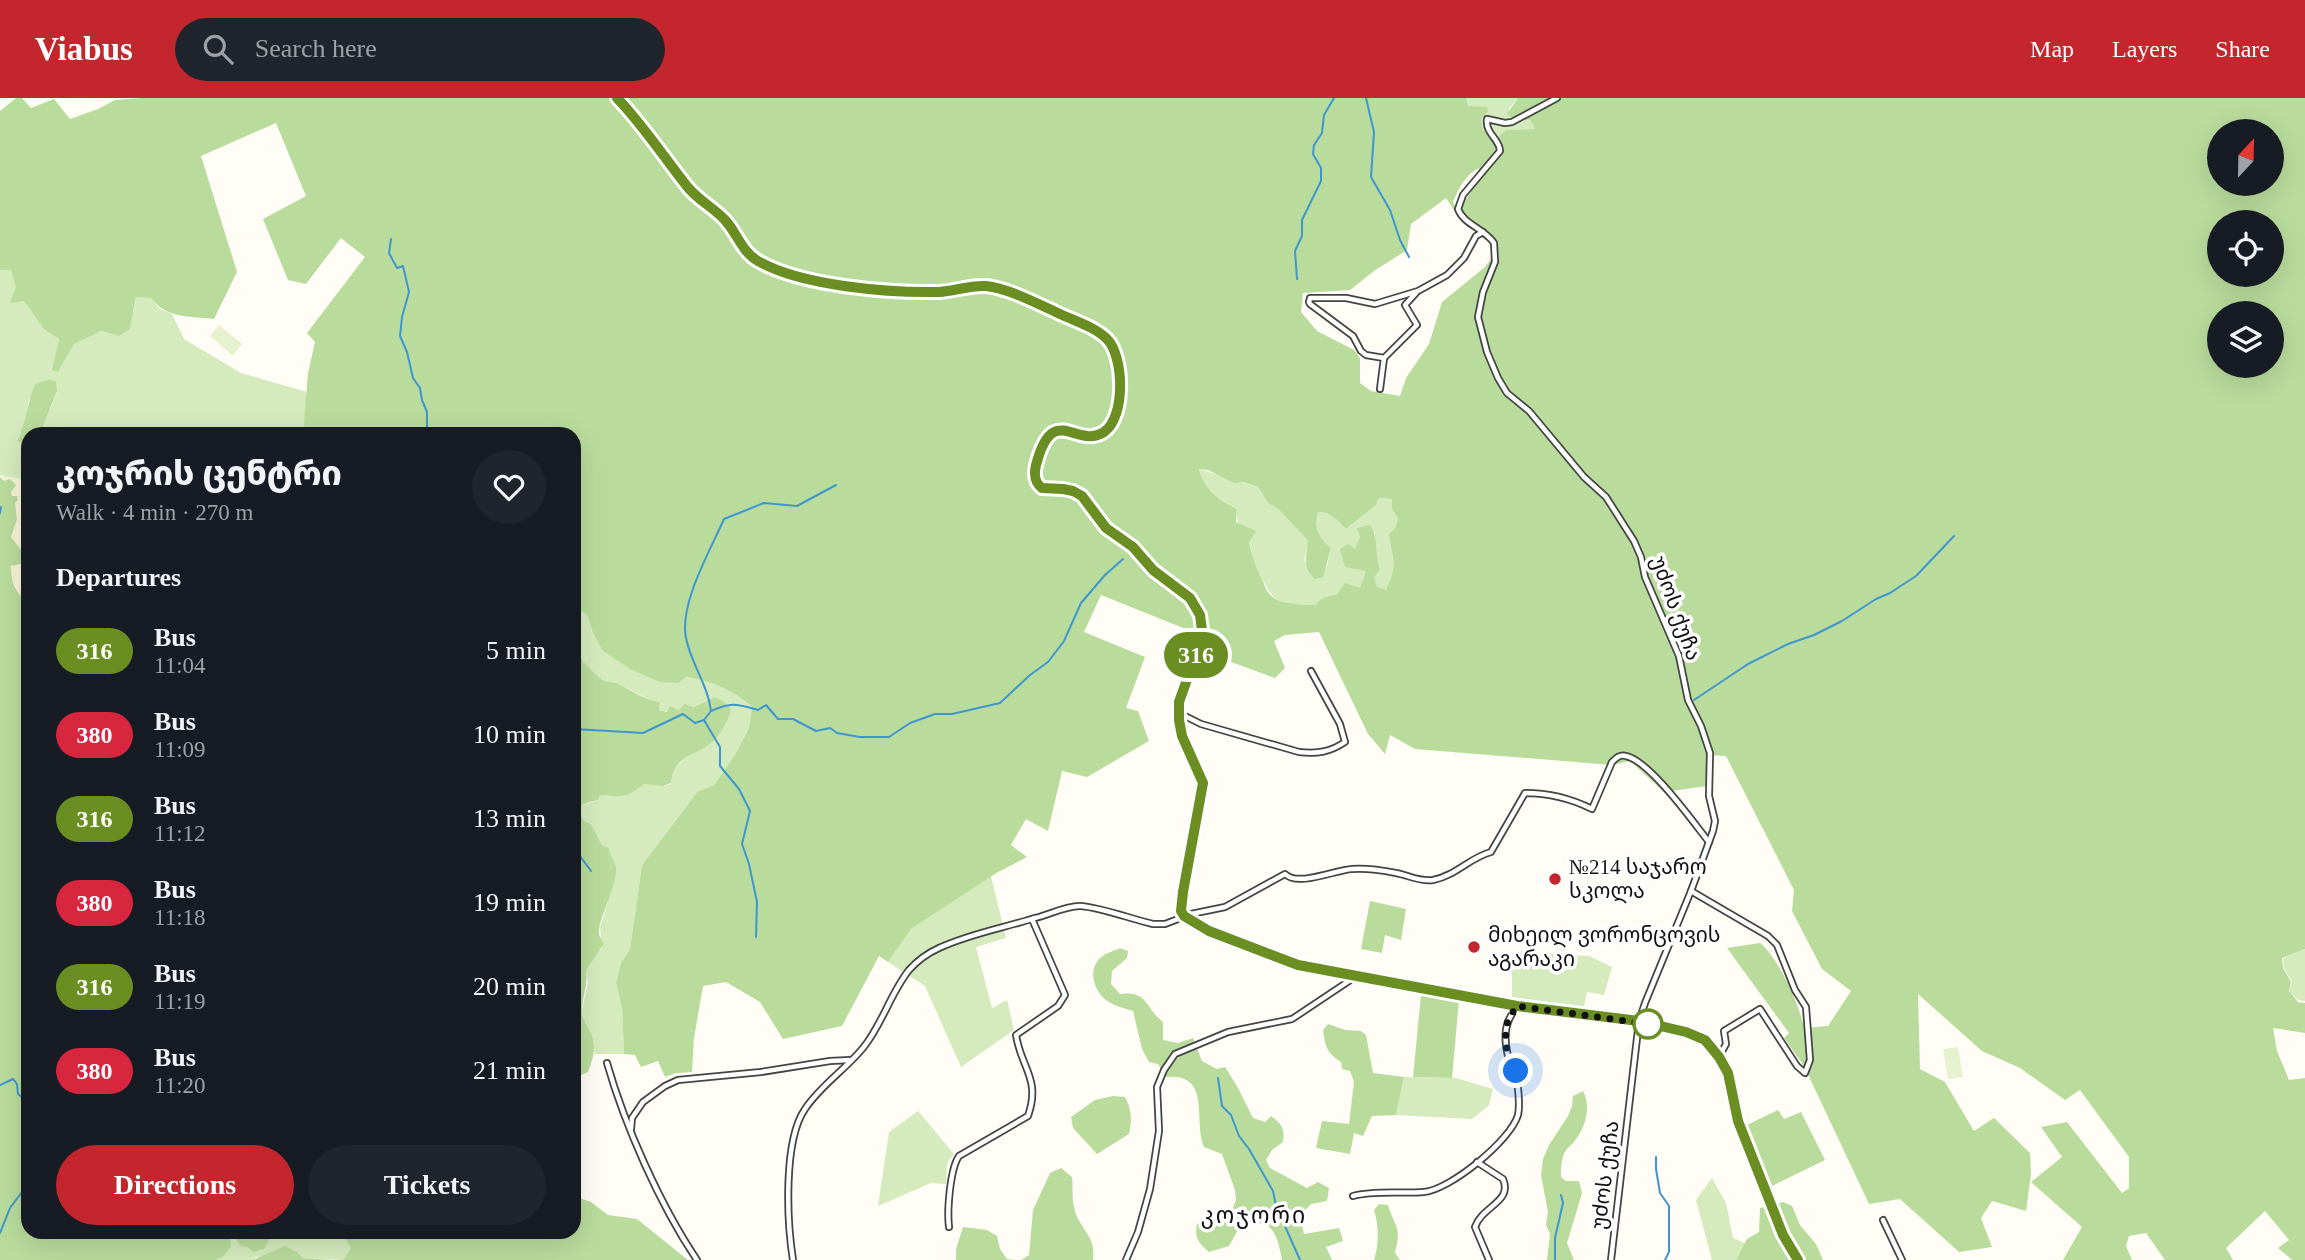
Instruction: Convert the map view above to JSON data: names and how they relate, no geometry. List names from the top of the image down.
{
  "streets": {
    "street": ["უძოს ქუჩა"]
  },
  "districts": ["კოჯორი"],
  "places": ["№214 საჯარო სკოლა", "მიხეილ ვორონცოვის აგარაკი"],
  "lines": ["bus line 316"],
  "north": "top",
  "page": {
    "header": "Viabus",
    "search": "Search here",
    "nav": ["Map", "Layers", "Share"],
    "on_map": "316",
    "heading": [
      ["კოჯრის ცენტრი", "Walk · 4 min · 270 m"],
      "Departures"
    ],
    "list": [
      {
        "mark": "316",
        "name": "Bus",
        "note": "11:04",
        "value": "5 min"
      },
      {
        "mark": "380",
        "name": "Bus",
        "note": "11:09",
        "value": "10 min"
      },
      {
        "mark": "316",
        "name": "Bus",
        "note": "11:12",
        "value": "13 min"
      },
      {
        "mark": "380",
        "name": "Bus",
        "note": "11:18",
        "value": "19 min"
      },
      {
        "mark": "316",
        "name": "Bus",
        "note": "11:19",
        "value": "20 min"
      },
      {
        "mark": "380",
        "name": "Bus",
        "note": "11:20",
        "value": "21 min"
      }
    ],
    "buttons": ["Directions", "Tickets"]
  }
}
